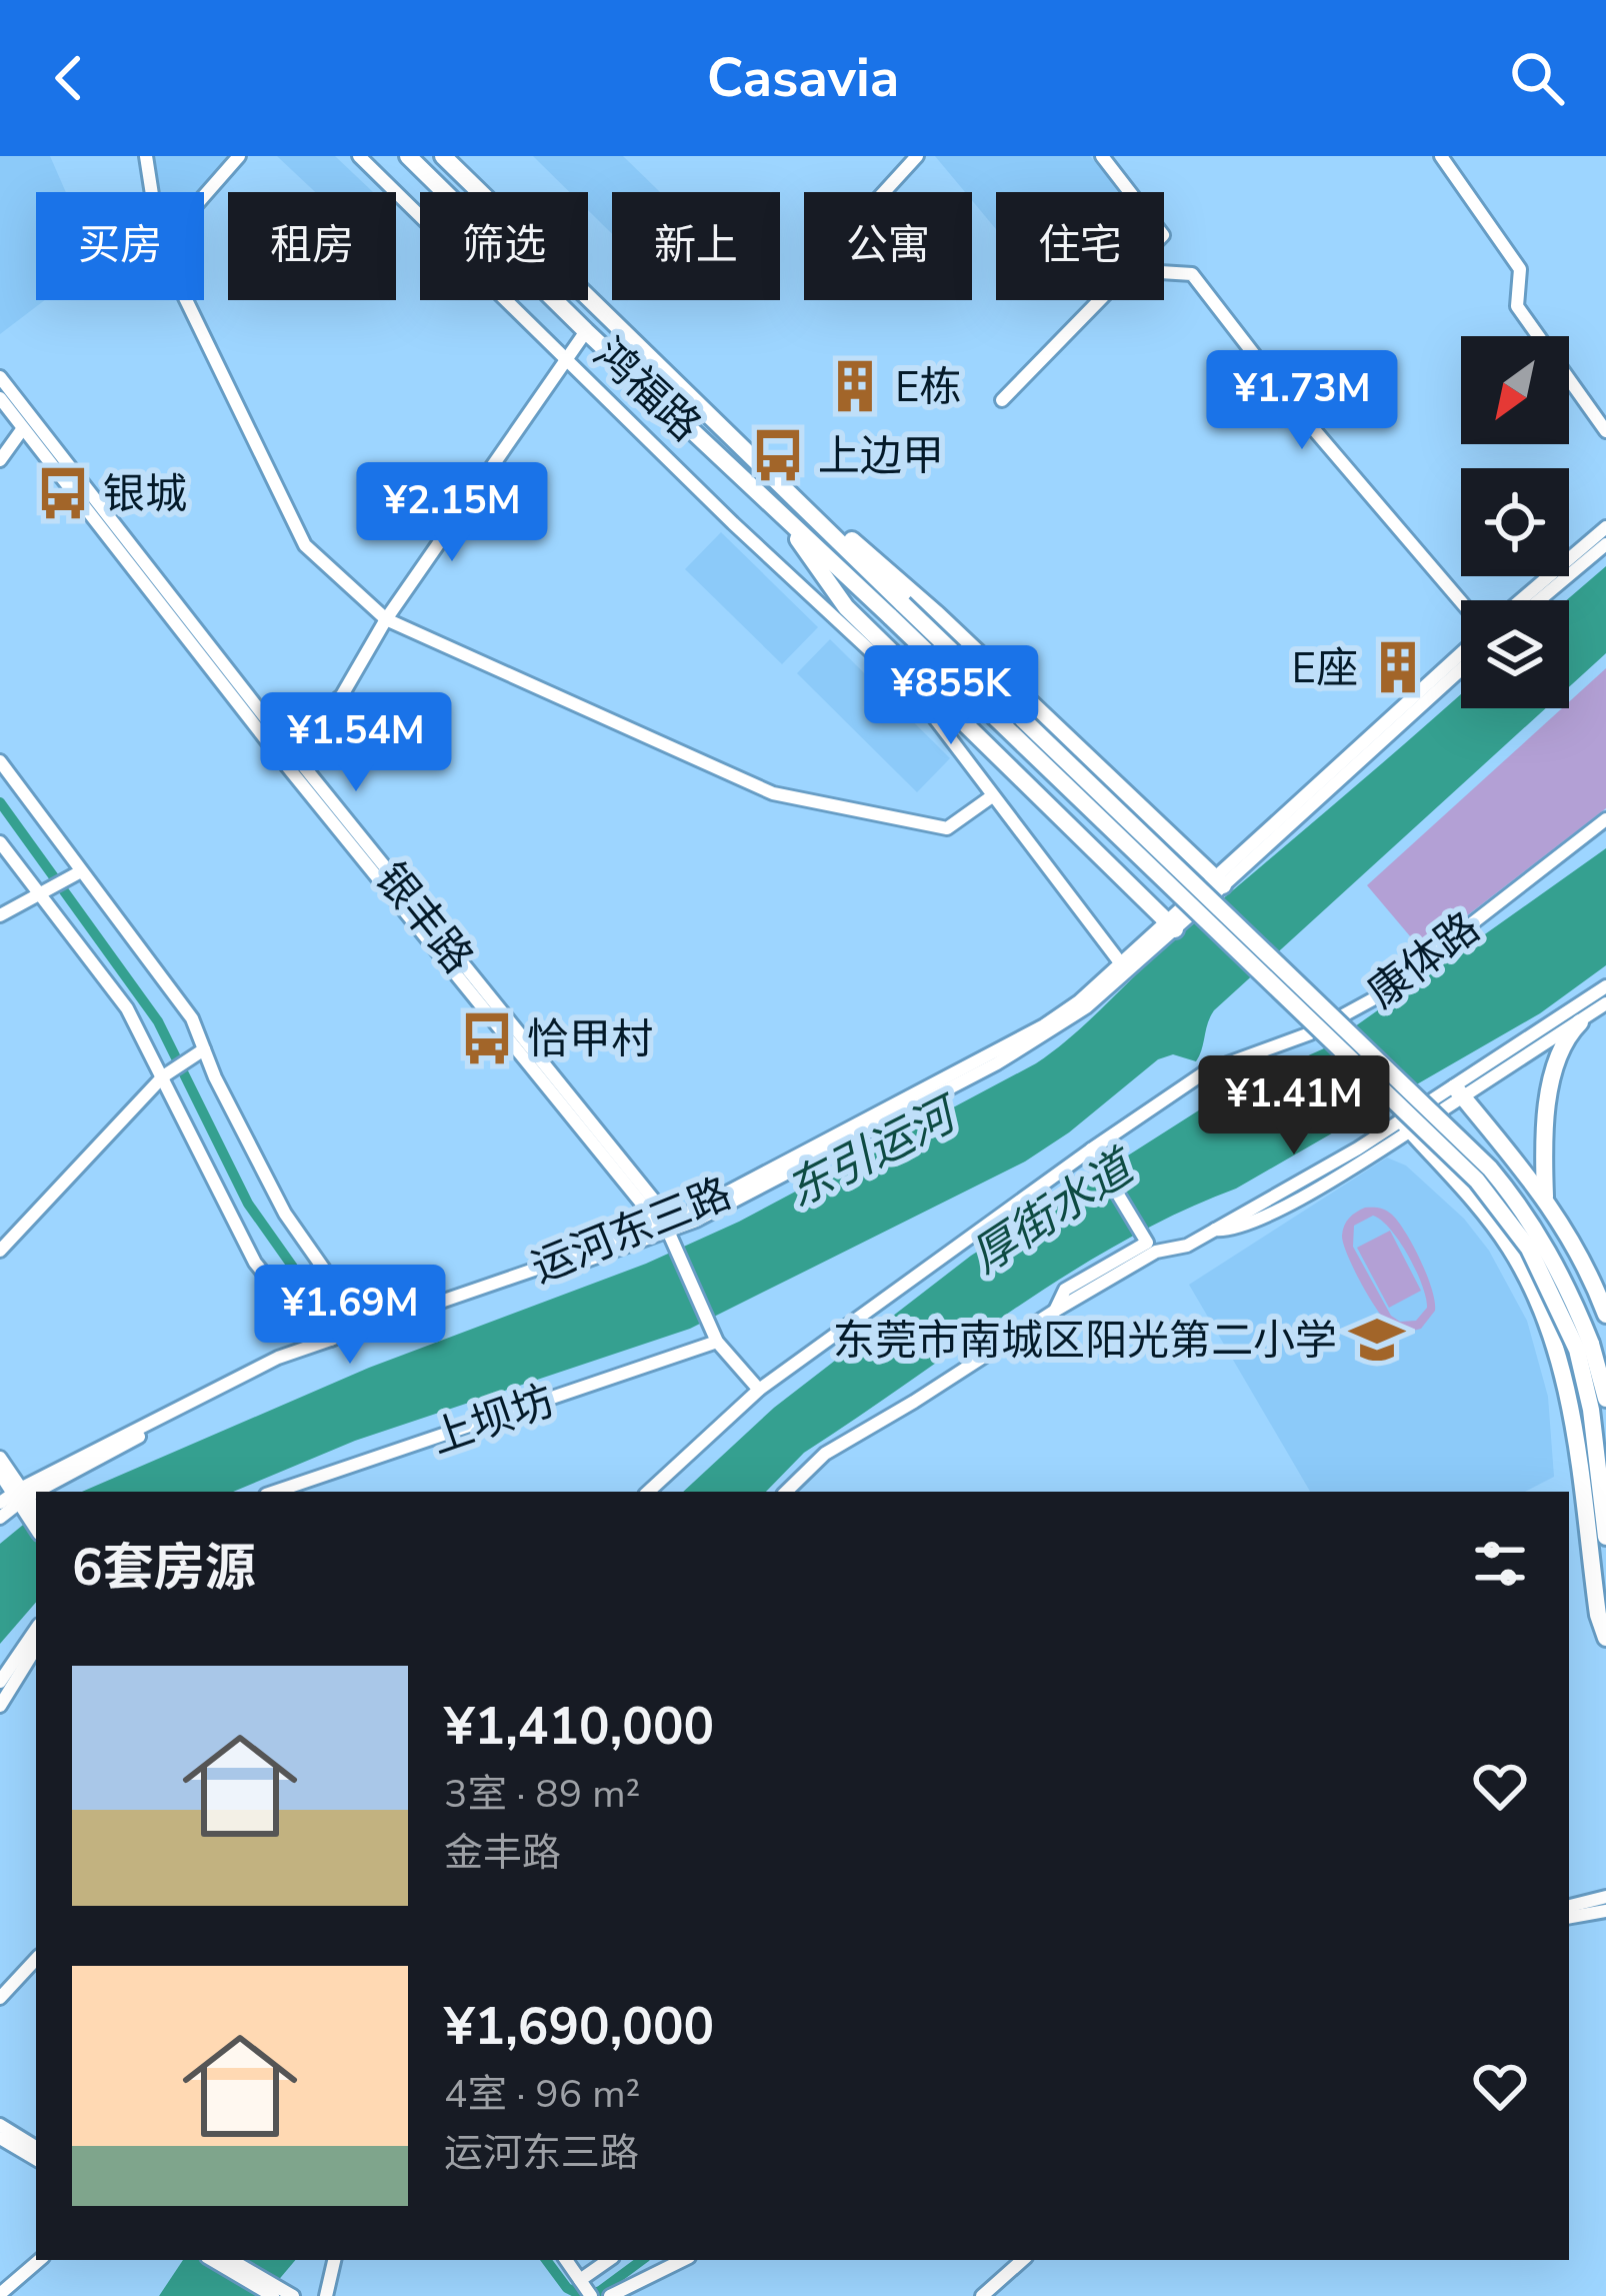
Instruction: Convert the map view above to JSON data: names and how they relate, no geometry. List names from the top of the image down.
{
  "streets": {
    "main road": ["鸿福路"],
    "street": [
      "银丰路",
      "康体路",
      "运河东三路",
      "上坝坊"
    ]
  },
  "crossings": [
    ["银丰路", "康体路"],
    ["银丰路", "运河东三路"],
    ["银丰路", "上坝坊"]
  ],
  "water": ["东引运河", "厚街水道"],
  "places": {
    "building": ["E栋", "E座"],
    "bus stop": ["上边甲", "银城", "恰甲村"],
    "school or university": ["东莞市南城区阳光第二小学"]
  },
  "north": "bottom left",
  "page": {
    "header": "Casavia",
    "chip": [
      "买房",
      "租房",
      "筛选",
      "新上",
      "公寓",
      "住宅"
    ],
    "price": [
      "¥1.73M",
      "¥2.15M",
      "¥855K",
      "¥1.54M",
      "¥1.41M",
      "¥1.69M"
    ],
    "heading": "6套房源",
    "list": [
      {
        "name": "¥1,410,000",
        "note": "3室 · 89 m² · 金丰路"
      },
      {
        "name": "¥1,690,000",
        "note": "4室 · 96 m² · 运河东三路"
      }
    ]
  }
}
